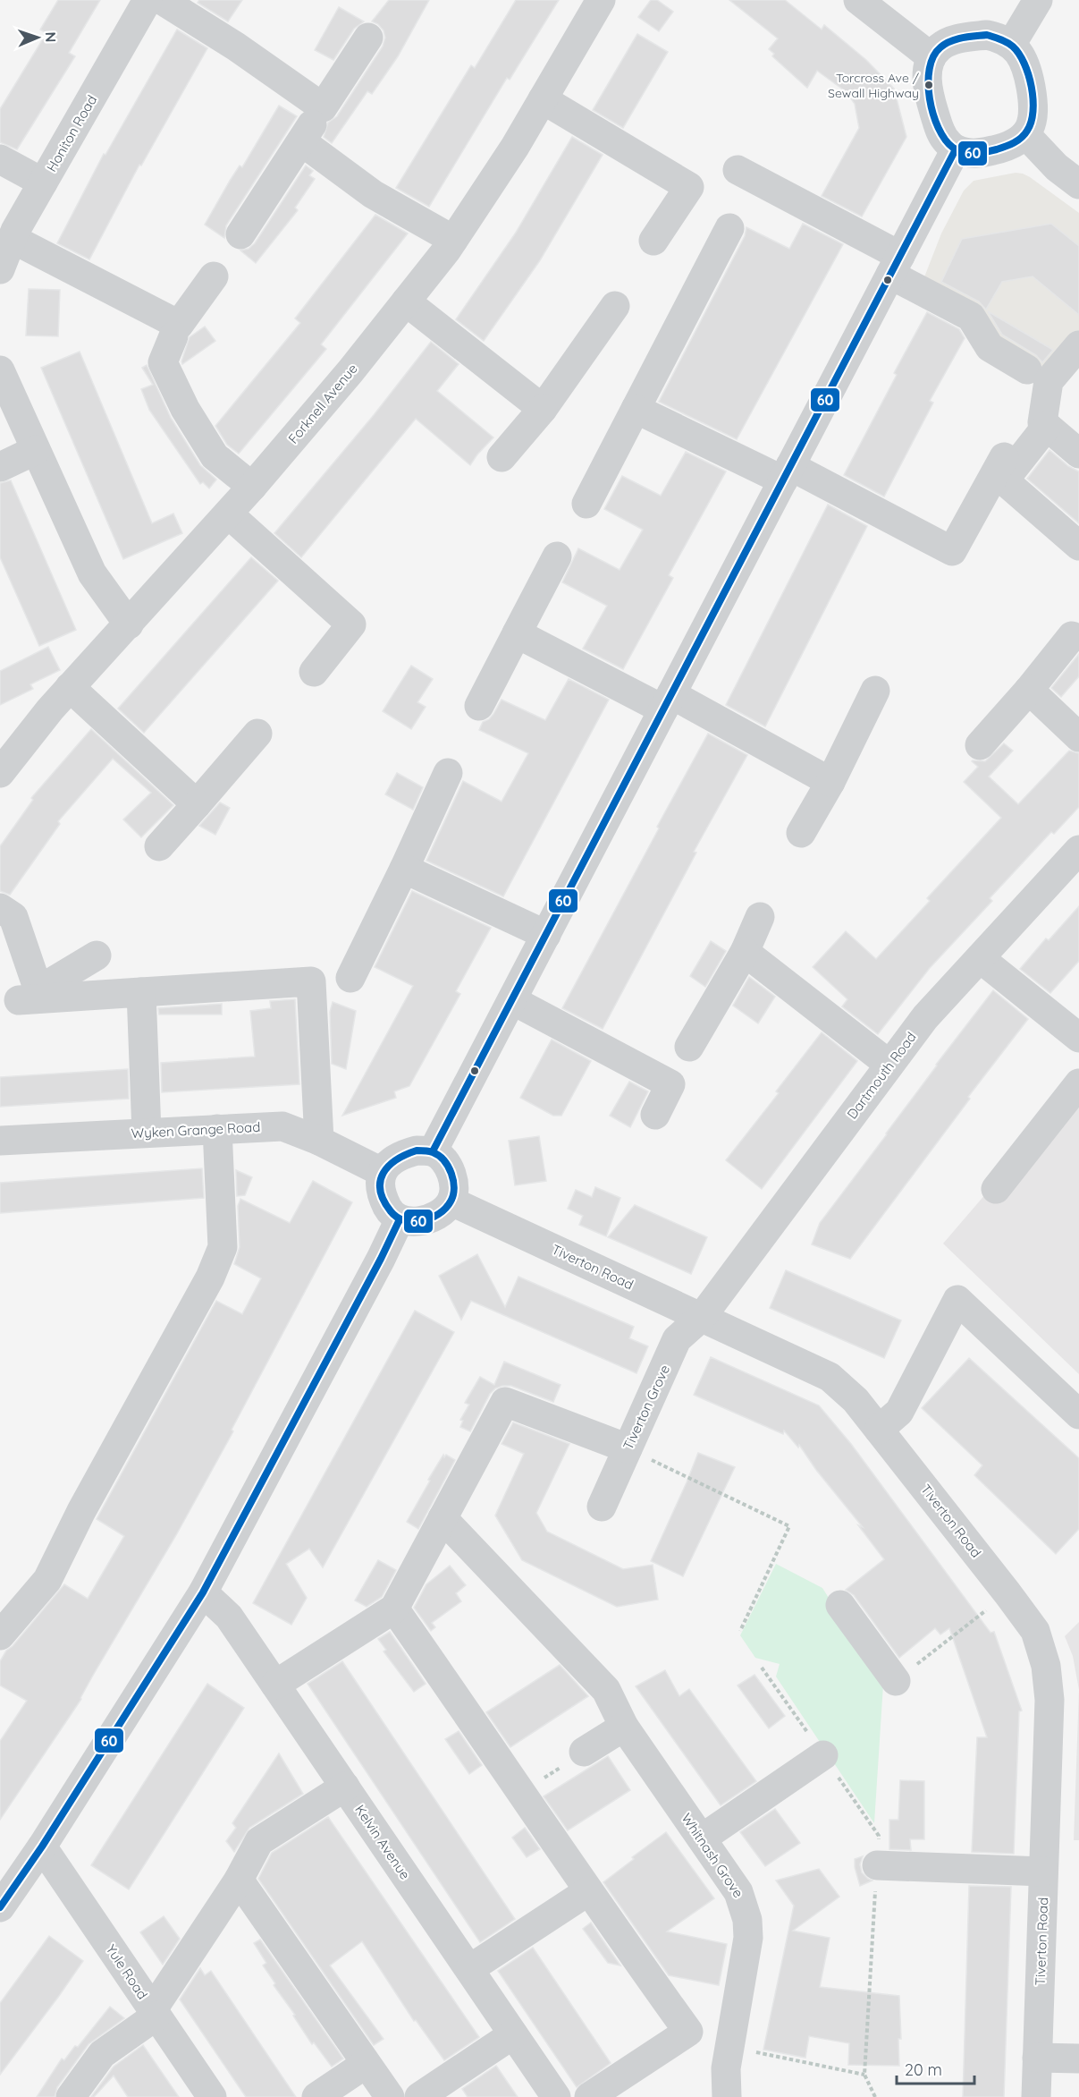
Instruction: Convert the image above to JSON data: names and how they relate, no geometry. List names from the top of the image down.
{
  "streets": {
    "street": [
      "Honiton Road",
      "Forknell Avenue",
      "Dartmouth Road",
      "Wyken Grange Road",
      "Tiverton Road",
      "Tiverton Grove",
      "Kelvin Avenue",
      "Whitnash Grove",
      "Yule Road"
    ]
  },
  "crossings": [
    ["Dartmouth Road", "Tiverton Road"],
    ["Dartmouth Road", "Tiverton Grove"],
    ["Wyken Grange Road", "Tiverton Road"],
    ["Tiverton Road", "Tiverton Grove"]
  ],
  "places": ["Torcross Ave / Sewall Highway"],
  "lines": ["transit line 60"],
  "scale_bar": "20 m",
  "north": "right"
}
